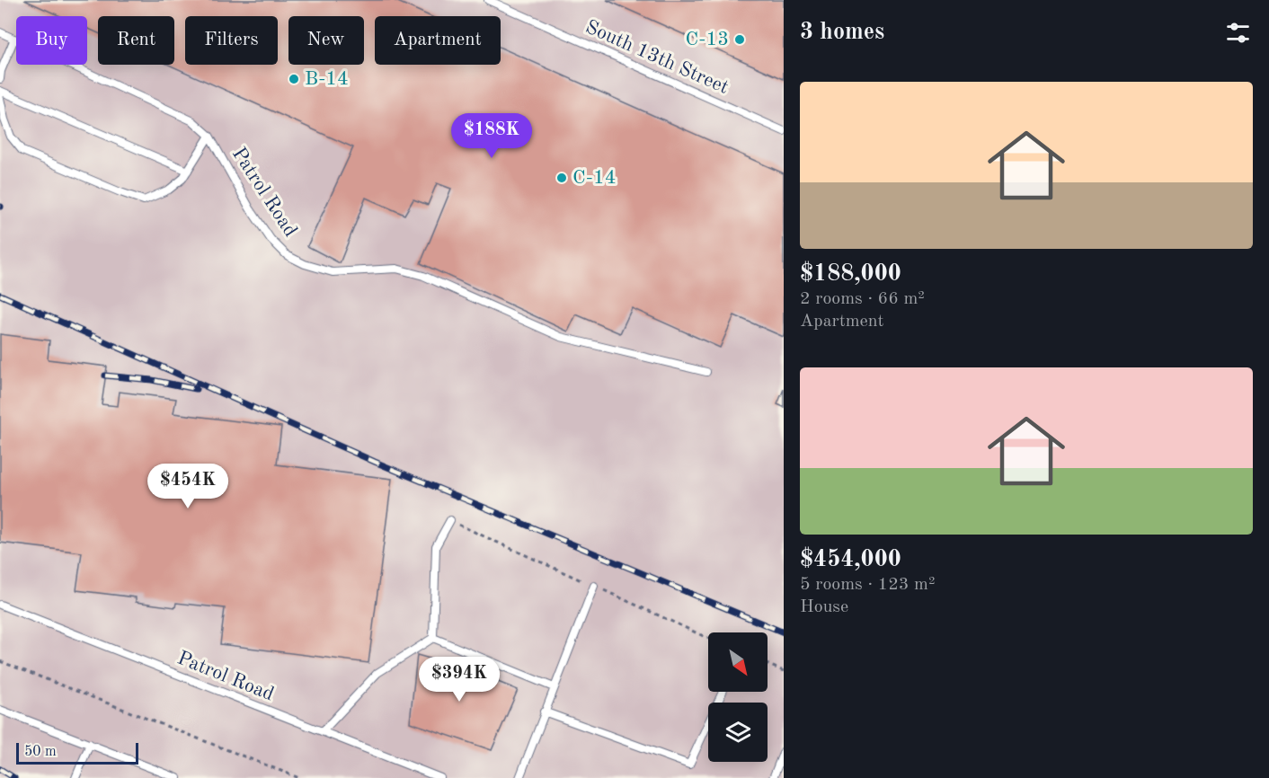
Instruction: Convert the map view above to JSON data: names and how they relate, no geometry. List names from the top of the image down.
{
  "streets": {
    "lane": ["South 13th Street", "Patrol Road"]
  },
  "places": ["C-13", "B-14", "C-14"],
  "scale_bar": "50 m",
  "north": "bottom right",
  "page": {
    "heading": "3 homes",
    "chip": [
      "Buy",
      "Rent",
      "Filters",
      "New",
      "Apartment"
    ],
    "list": [
      {
        "name": "$188,000",
        "note": "2 rooms · 66 m² · Apartment"
      },
      {
        "name": "$454,000",
        "note": "5 rooms · 123 m² · House"
      }
    ],
    "price": ["$188K", "$454K", "$394K"],
    "scale": "50 m"
  }
}
